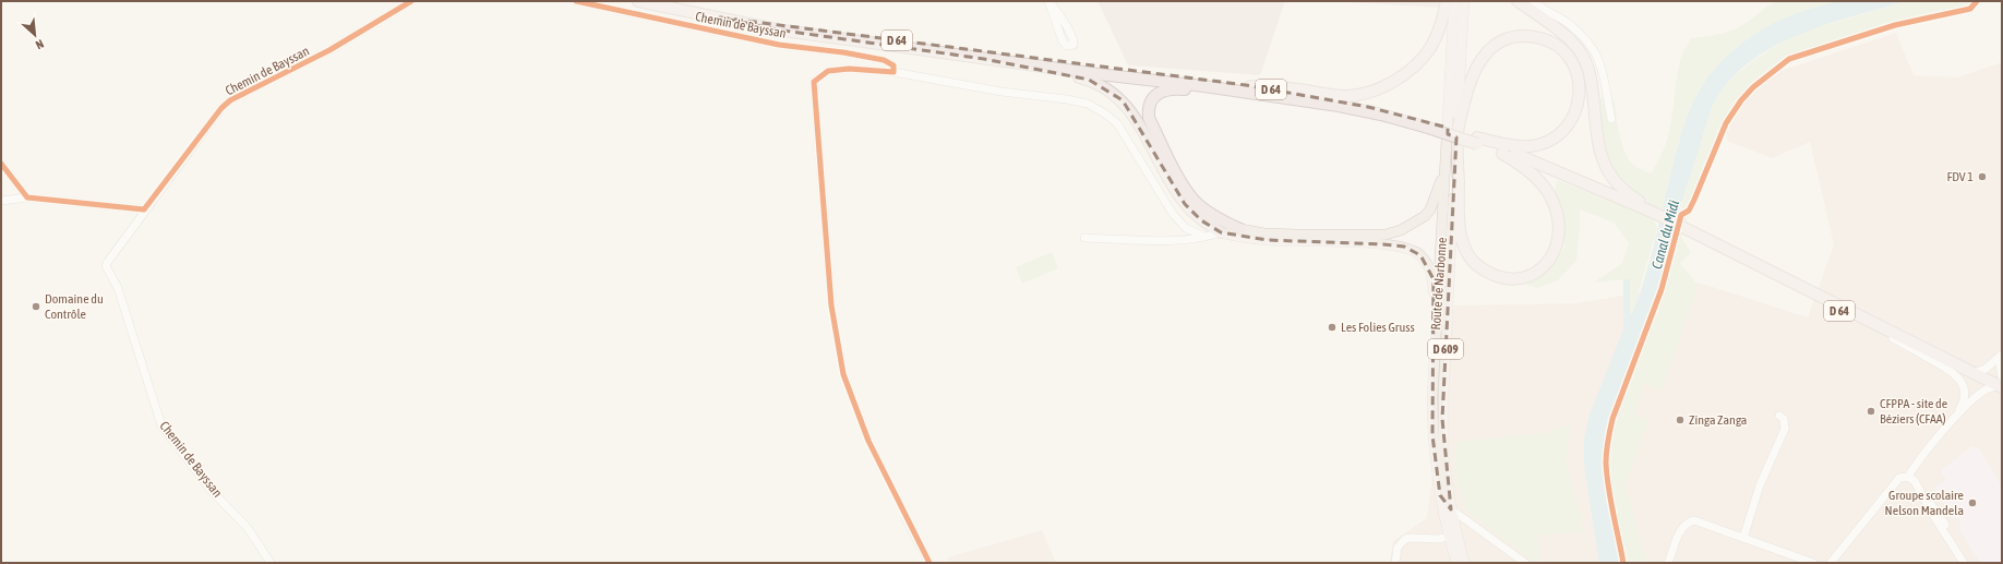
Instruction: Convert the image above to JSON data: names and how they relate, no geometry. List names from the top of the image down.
{
  "streets": {
    "highway": ["D 64"],
    "main road": ["Route de Narbonne", "D 609"],
    "street": ["Chemin de Bayssan"]
  },
  "water": ["Canal du Midi"],
  "places": [
    "FDV 1",
    "Domaine du Contrôle",
    "Les Folies Gruss",
    "CFPPA - site de Béziers (CFAA)",
    "Zinga Zanga",
    "Groupe scolaire Nelson Mandela"
  ],
  "north": "bottom right"
}
